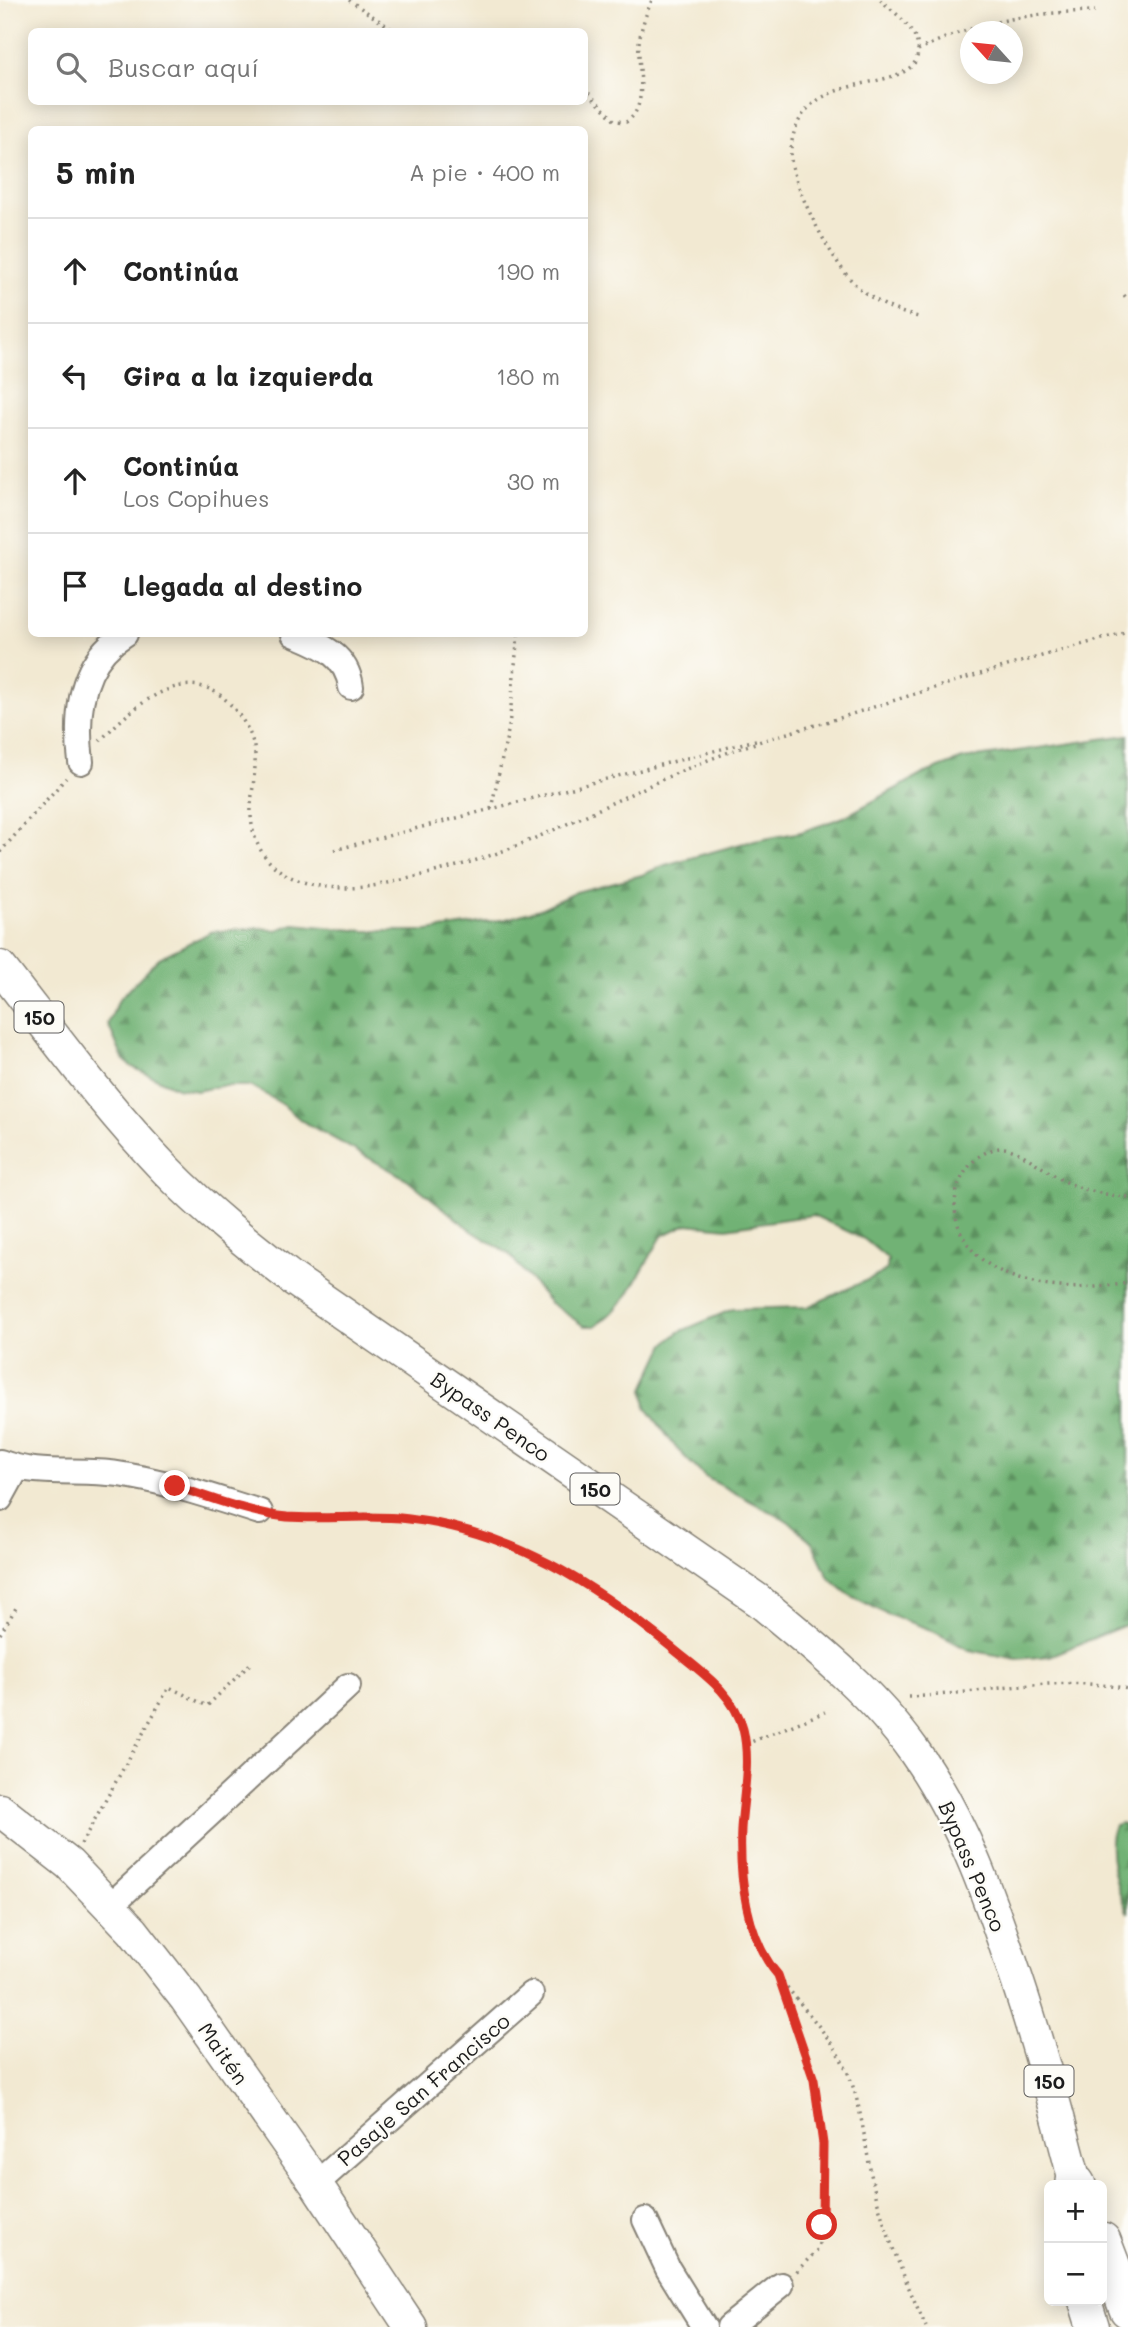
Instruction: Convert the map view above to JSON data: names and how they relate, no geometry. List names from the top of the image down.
{
  "streets": {
    "main road": ["150", "Bypass Penco", "Maitén"],
    "street": ["Pasaje San Francisco"]
  },
  "crossings": [
    ["Maitén", "Pasaje San Francisco"]
  ],
  "north": "top left",
  "page": {
    "search": "Buscar aquí",
    "heading": ["5 min", "A pie · 400 m"],
    "list": [
      ["Continúa", "190 m"],
      ["Gira a la izquierda", "180 m"],
      ["Continúa", "Los Copihues", "30 m"],
      "Llegada al destino"
    ],
    "map_buttons": ["+", "−"]
  }
}
